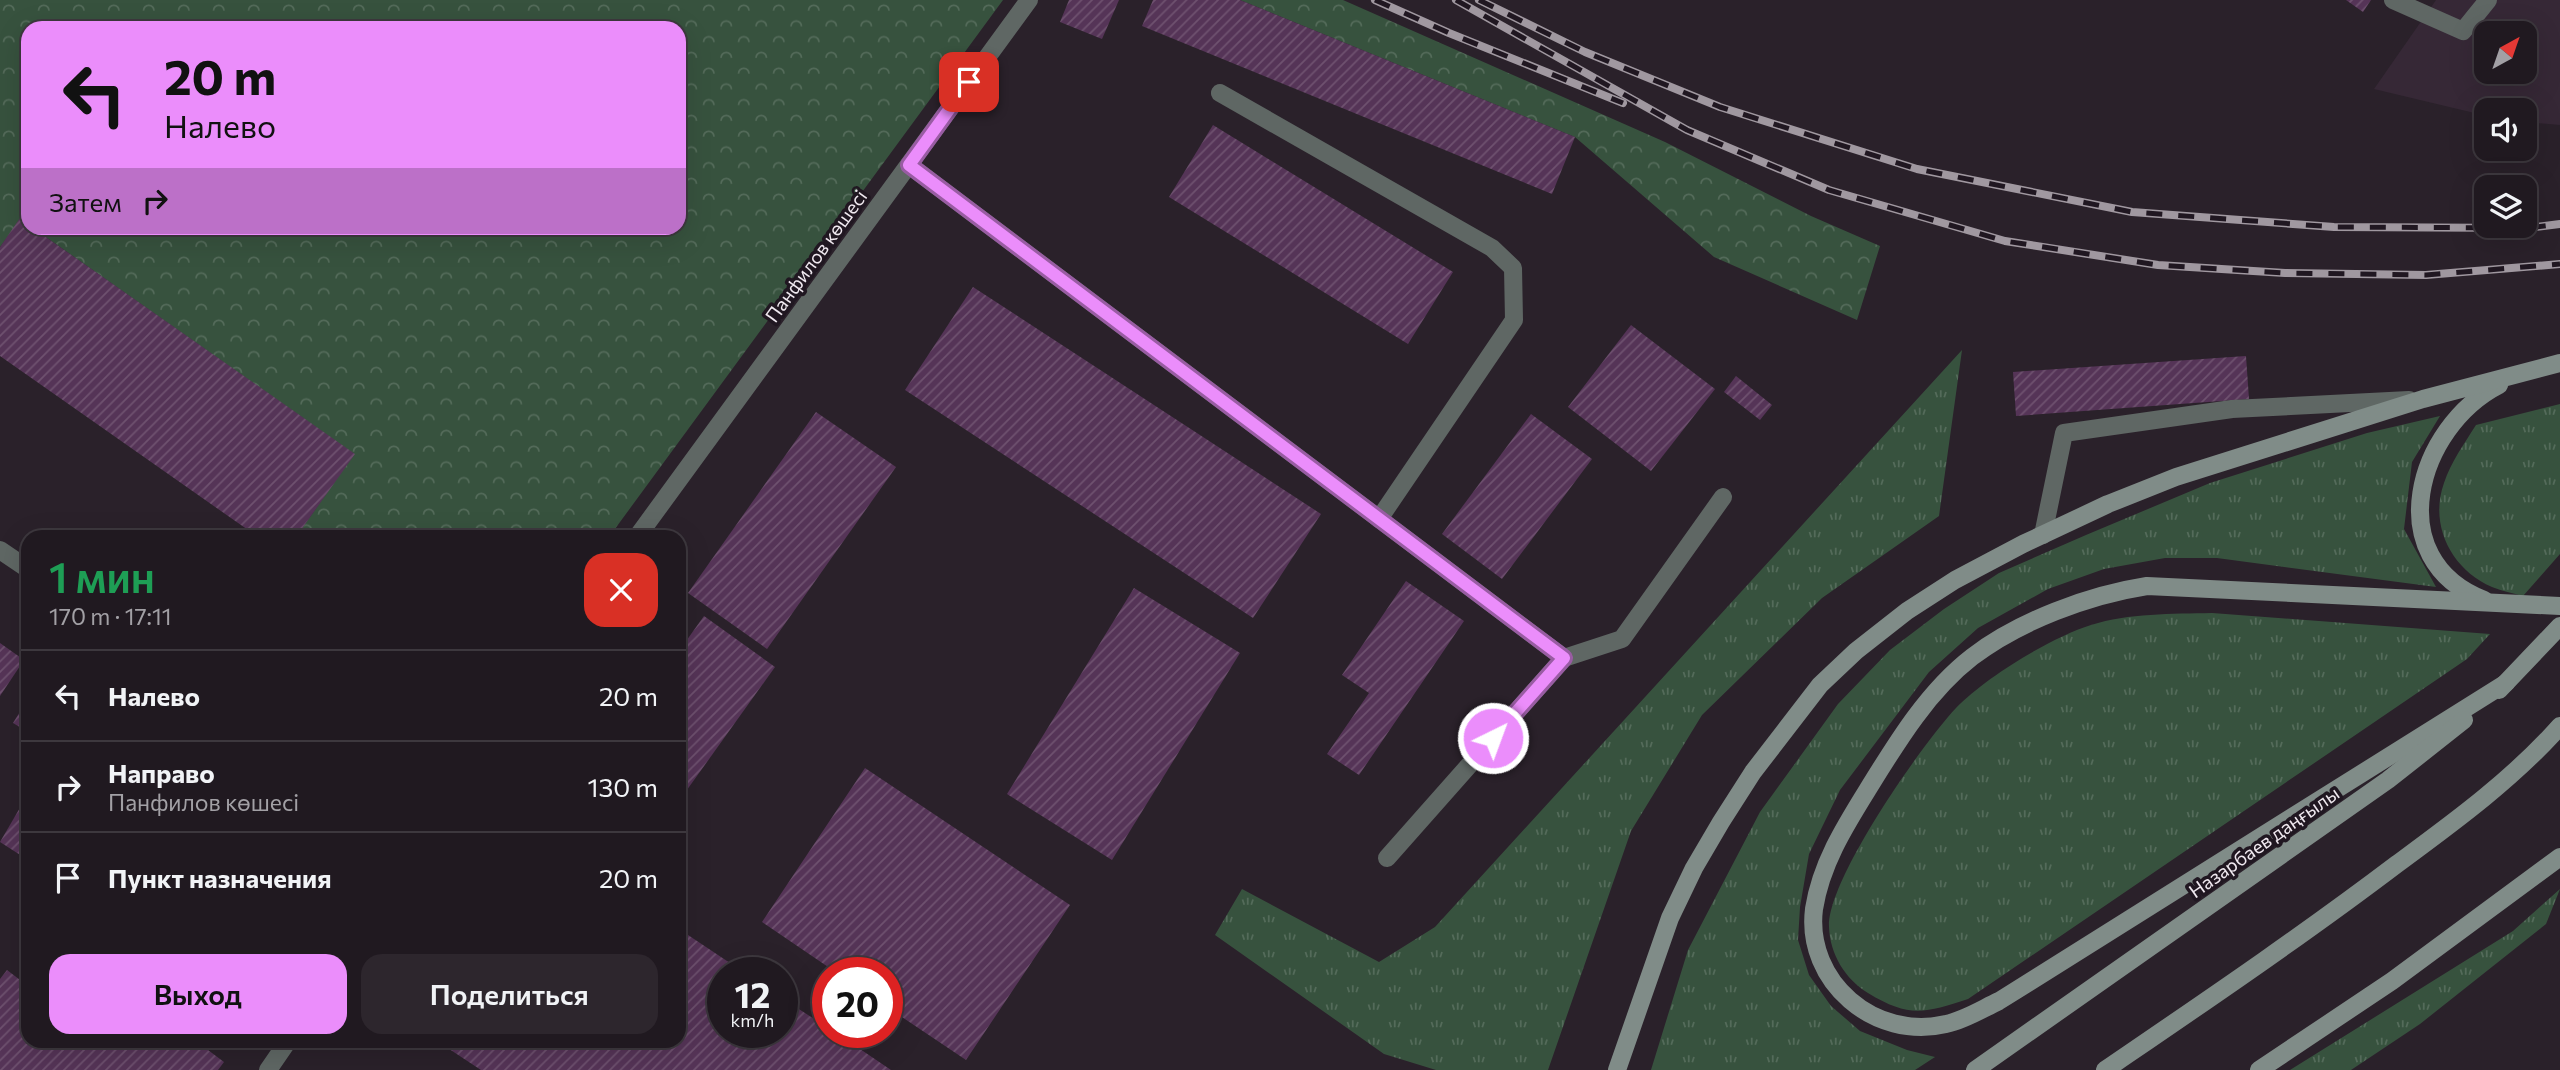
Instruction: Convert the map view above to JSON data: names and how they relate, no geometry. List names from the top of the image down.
{
  "streets": {
    "main road": ["Назарбаев даңғылы"],
    "street": ["Панфилов көшесі"]
  },
  "north": "top right",
  "page": {
    "turn": ["20 m", "Налево"],
    "then": "Затем",
    "heading": ["1 мин", "170 m · 17:11"],
    "list": [
      {
        "name": "Налево",
        "value": "20 m"
      },
      {
        "name": "Направо",
        "note": "Панфилов көшесі",
        "value": "130 m"
      },
      {
        "name": "Пункт назначения",
        "value": "20 m"
      }
    ],
    "buttons": ["Выход", "Поделиться"],
    "speed": "12 km/h",
    "limit": "20"
  }
}
